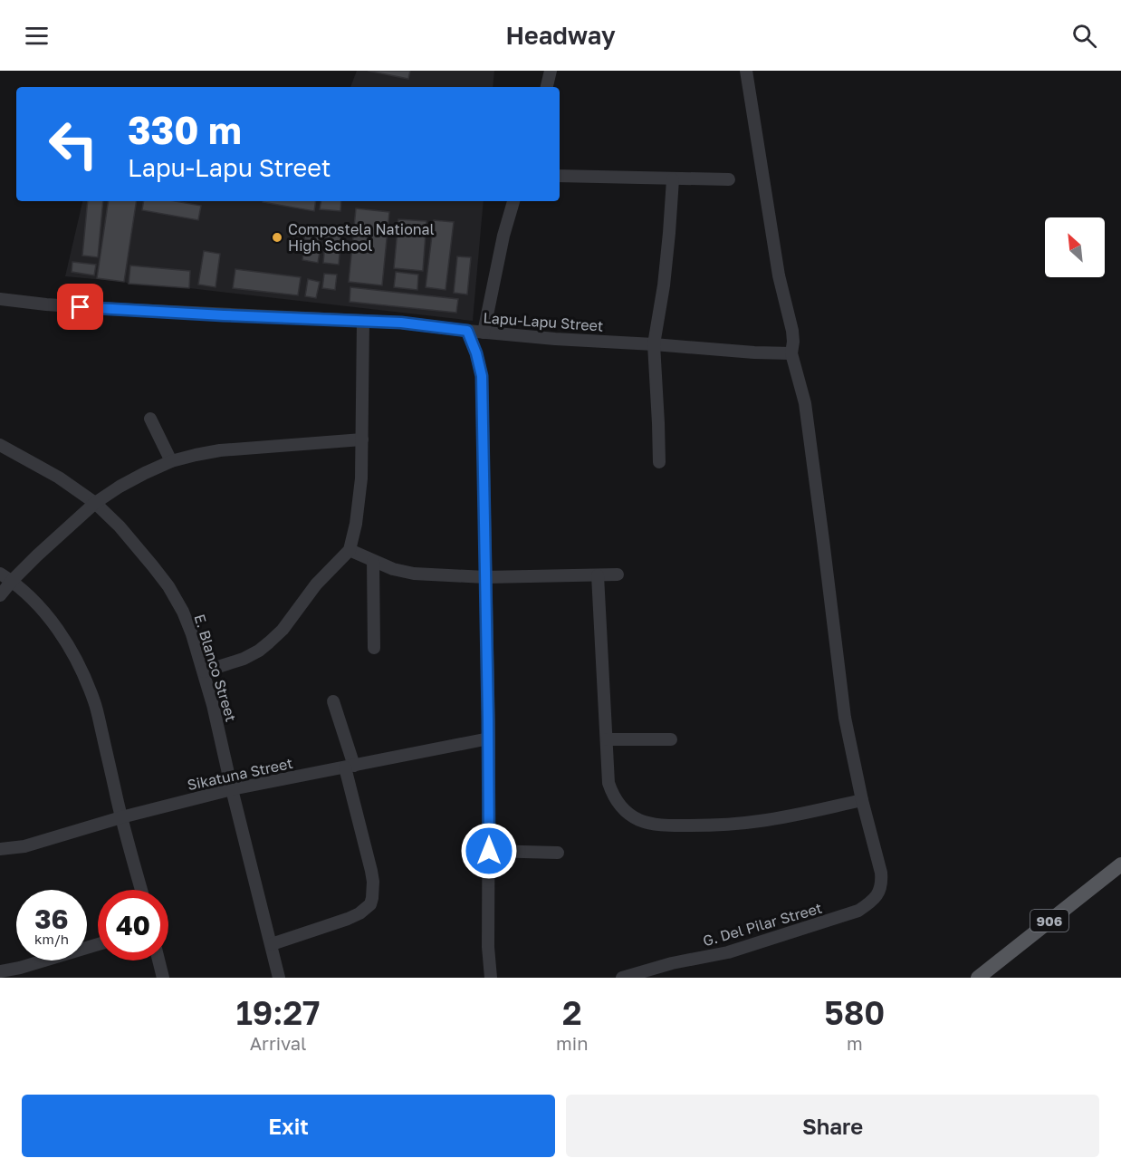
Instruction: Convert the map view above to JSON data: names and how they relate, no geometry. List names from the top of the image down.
{
  "streets": {
    "main road": ["906"],
    "street": [
      "Lapu-Lapu Street",
      "E. Blanco Street",
      "Sikatuna Street",
      "G. Del Pilar Street"
    ]
  },
  "crossings": [
    ["E. Blanco Street", "Sikatuna Street"]
  ],
  "places": ["Compostela National High School"],
  "north": "top left",
  "page": {
    "header": "Headway",
    "turn": ["330 m", "Lapu-Lapu Street"],
    "speed": "36 km/h",
    "limit": "40",
    "eta": [
      "19:27",
      "Arrival",
      "2",
      "min",
      "580",
      "m"
    ],
    "buttons": ["Exit", "Share"]
  }
}
